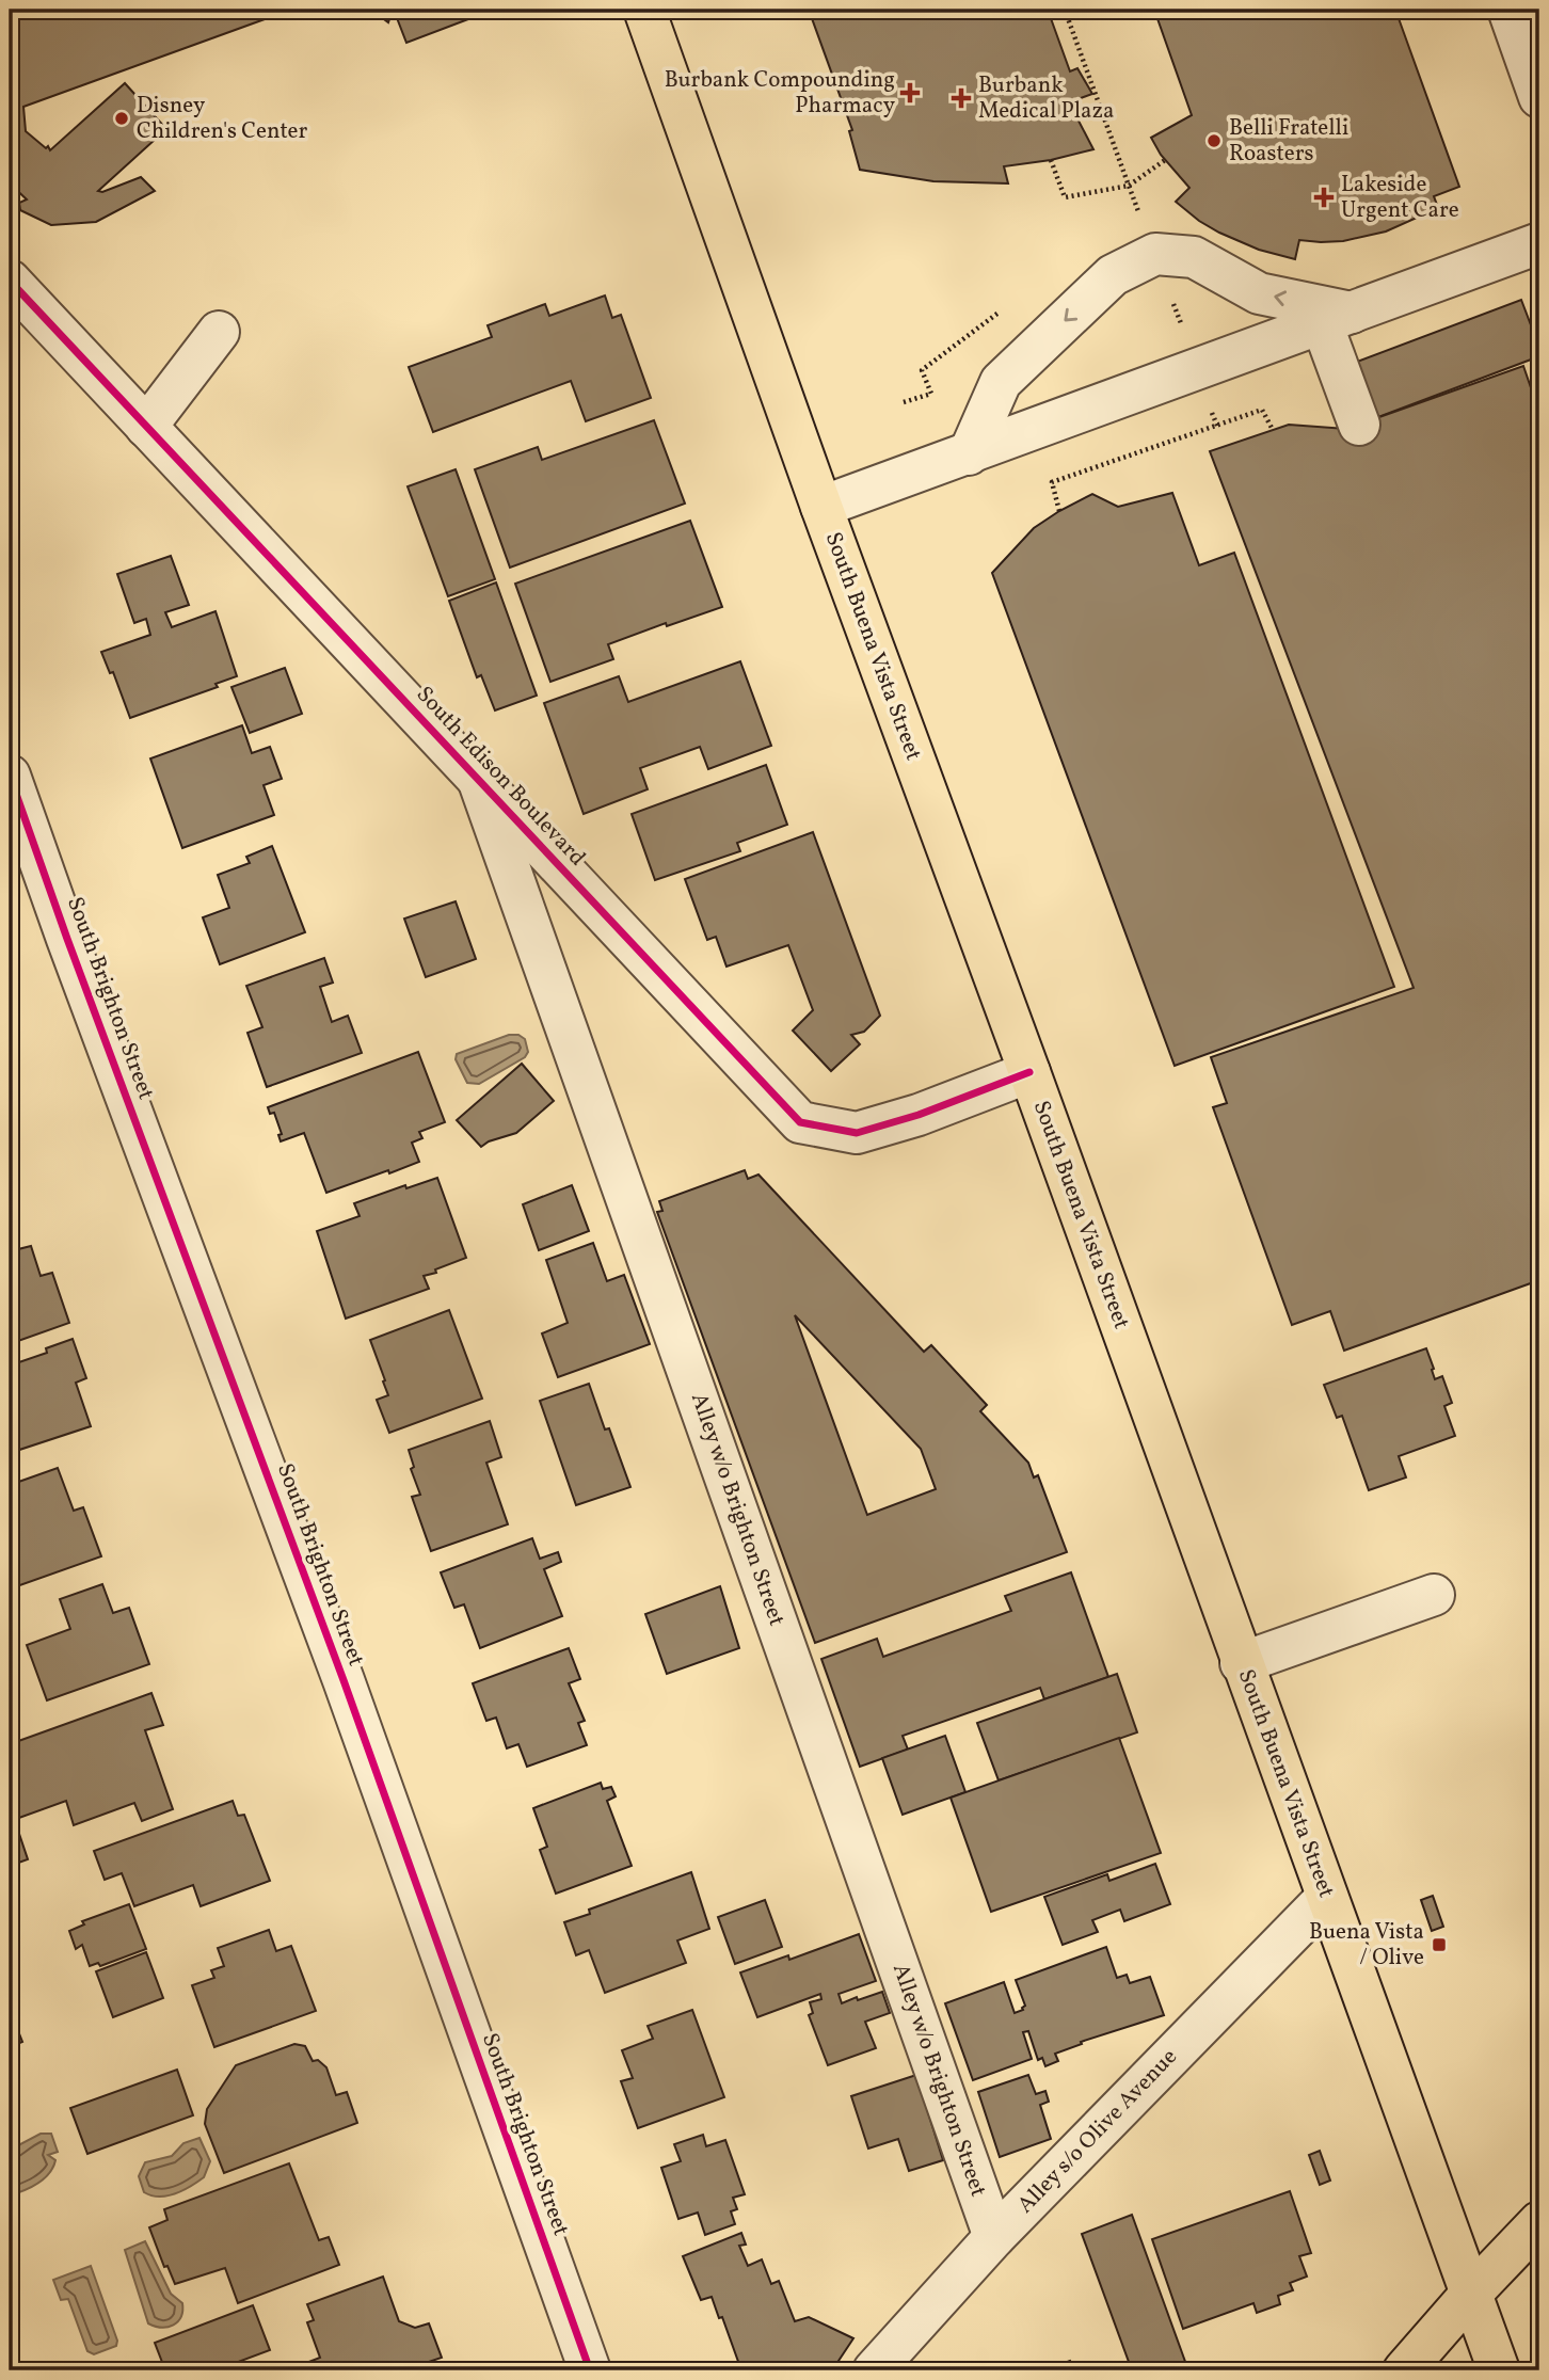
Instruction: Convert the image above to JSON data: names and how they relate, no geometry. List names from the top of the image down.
{
  "streets": {
    "main road": ["South Buena Vista Street"],
    "street": [
      "South Edison Boulevard",
      "South Brighton Street",
      "Alley w/o Brighton Street",
      "Alley s/o Olive Avenue"
    ]
  },
  "crossings": [
    ["South Buena Vista Street", "South Edison Boulevard"],
    ["South Buena Vista Street", "Alley s/o Olive Avenue"],
    ["South Edison Boulevard", "Alley w/o Brighton Street"],
    ["Alley w/o Brighton Street", "Alley s/o Olive Avenue"]
  ],
  "places": {
    "health": ["Burbank Compounding Pharmacy", "Burbank Medical Plaza", "Lakeside Urgent Care"],
    "other": ["Disney Children's Center", "Belli Fratelli Roasters"],
    "transit": ["Buena Vista / Olive"]
  }
}
